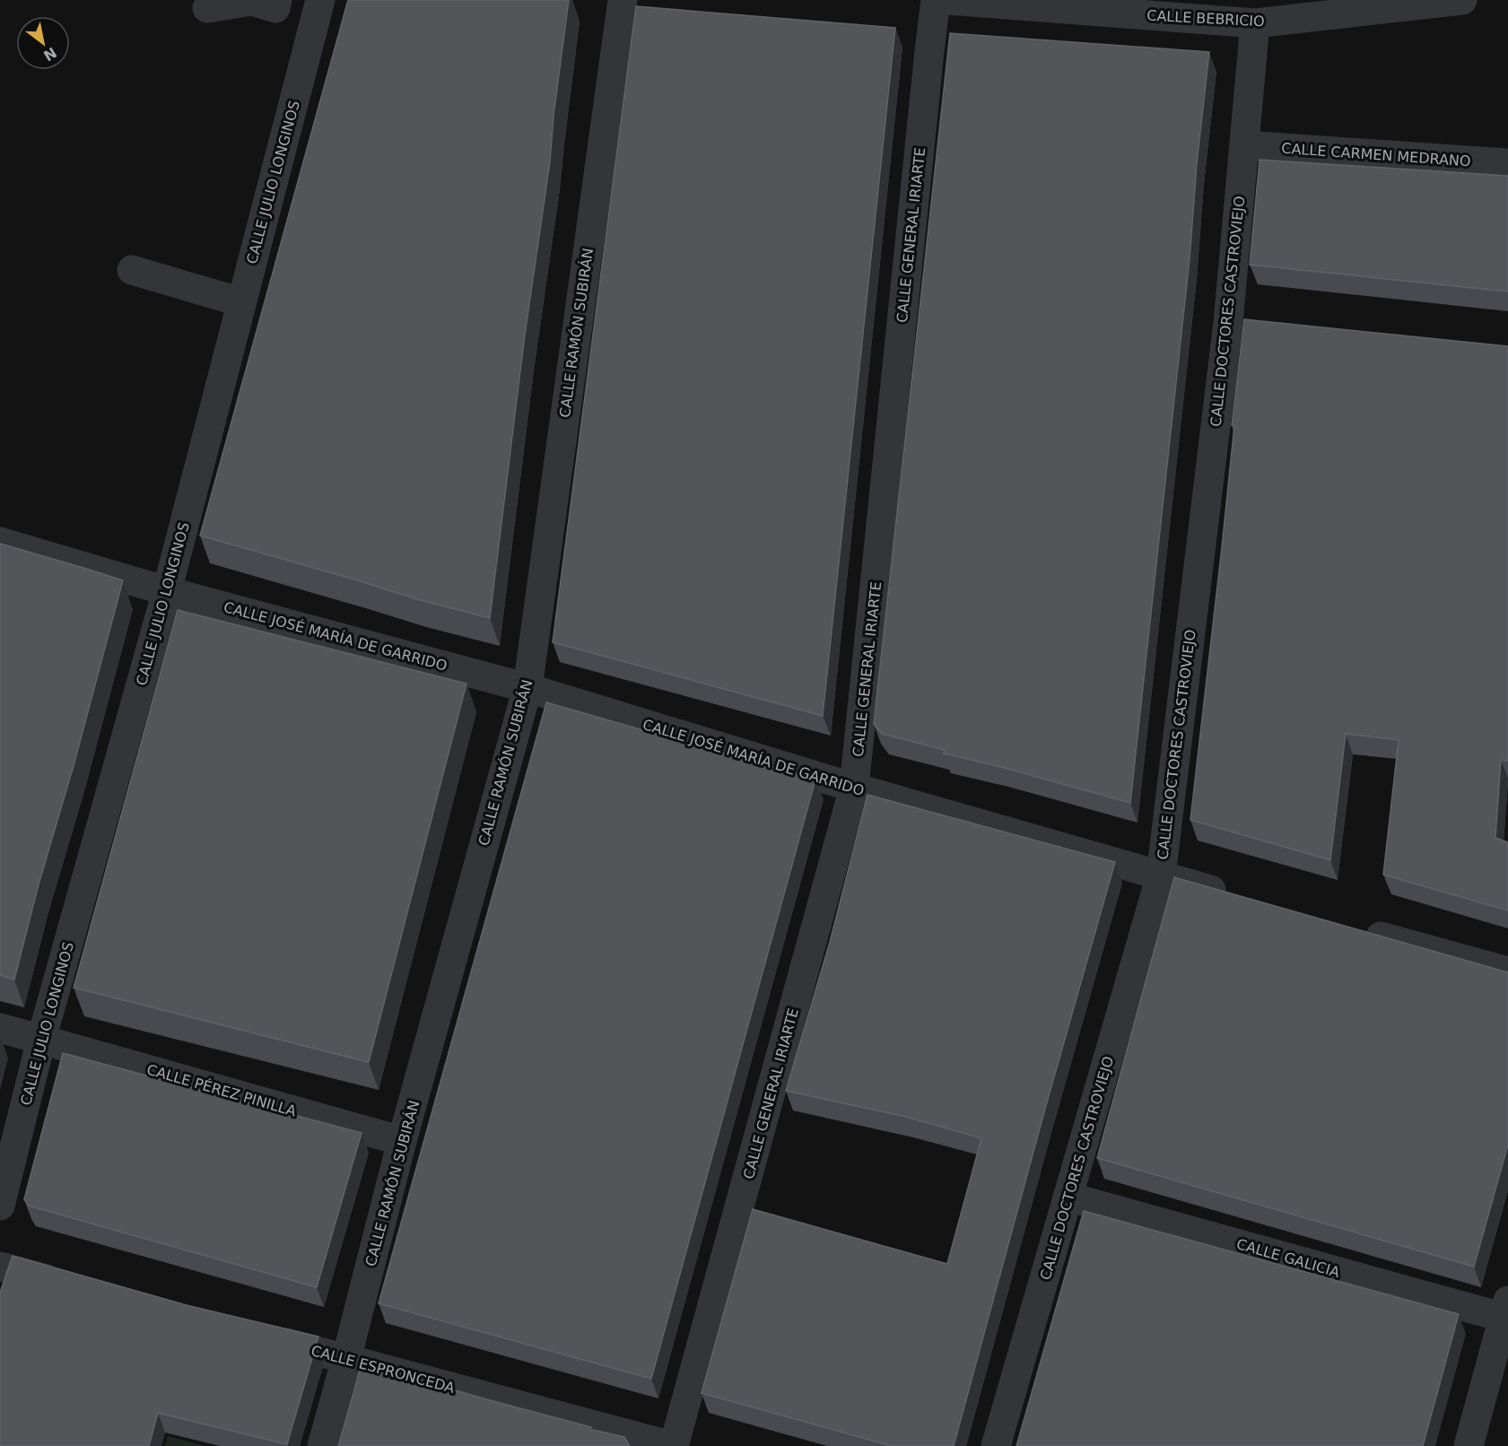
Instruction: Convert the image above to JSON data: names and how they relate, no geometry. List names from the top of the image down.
{
  "streets": {
    "street": [
      "CALLE BEBRICIO",
      "CALLE CARMEN MEDRANO",
      "CALLE JULIO LONGINOS",
      "CALLE GENERAL IRIARTE",
      "CALLE DOCTORES CASTROVIEJO",
      "CALLE RAMÓN SUBIRÁN",
      "CALLE JOSÉ MARÍA DE GARRIDO",
      "CALLE PÉREZ PINILLA",
      "CALLE GALICIA",
      "CALLE ESPRONCEDA"
    ]
  },
  "crossings": [
    ["CALLE BEBRICIO", "CALLE DOCTORES CASTROVIEJO"],
    ["CALLE CARMEN MEDRANO", "CALLE DOCTORES CASTROVIEJO"],
    ["CALLE JULIO LONGINOS", "CALLE JOSÉ MARÍA DE GARRIDO"],
    ["CALLE JULIO LONGINOS", "CALLE PÉREZ PINILLA"],
    ["CALLE GENERAL IRIARTE", "CALLE JOSÉ MARÍA DE GARRIDO"],
    ["CALLE GENERAL IRIARTE", "CALLE ESPRONCEDA"],
    ["CALLE DOCTORES CASTROVIEJO", "CALLE JOSÉ MARÍA DE GARRIDO"],
    ["CALLE DOCTORES CASTROVIEJO", "CALLE GALICIA"],
    ["CALLE RAMÓN SUBIRÁN", "CALLE JOSÉ MARÍA DE GARRIDO"],
    ["CALLE RAMÓN SUBIRÁN", "CALLE PÉREZ PINILLA"],
    ["CALLE RAMÓN SUBIRÁN", "CALLE ESPRONCEDA"]
  ],
  "north": "bottom right"
}
